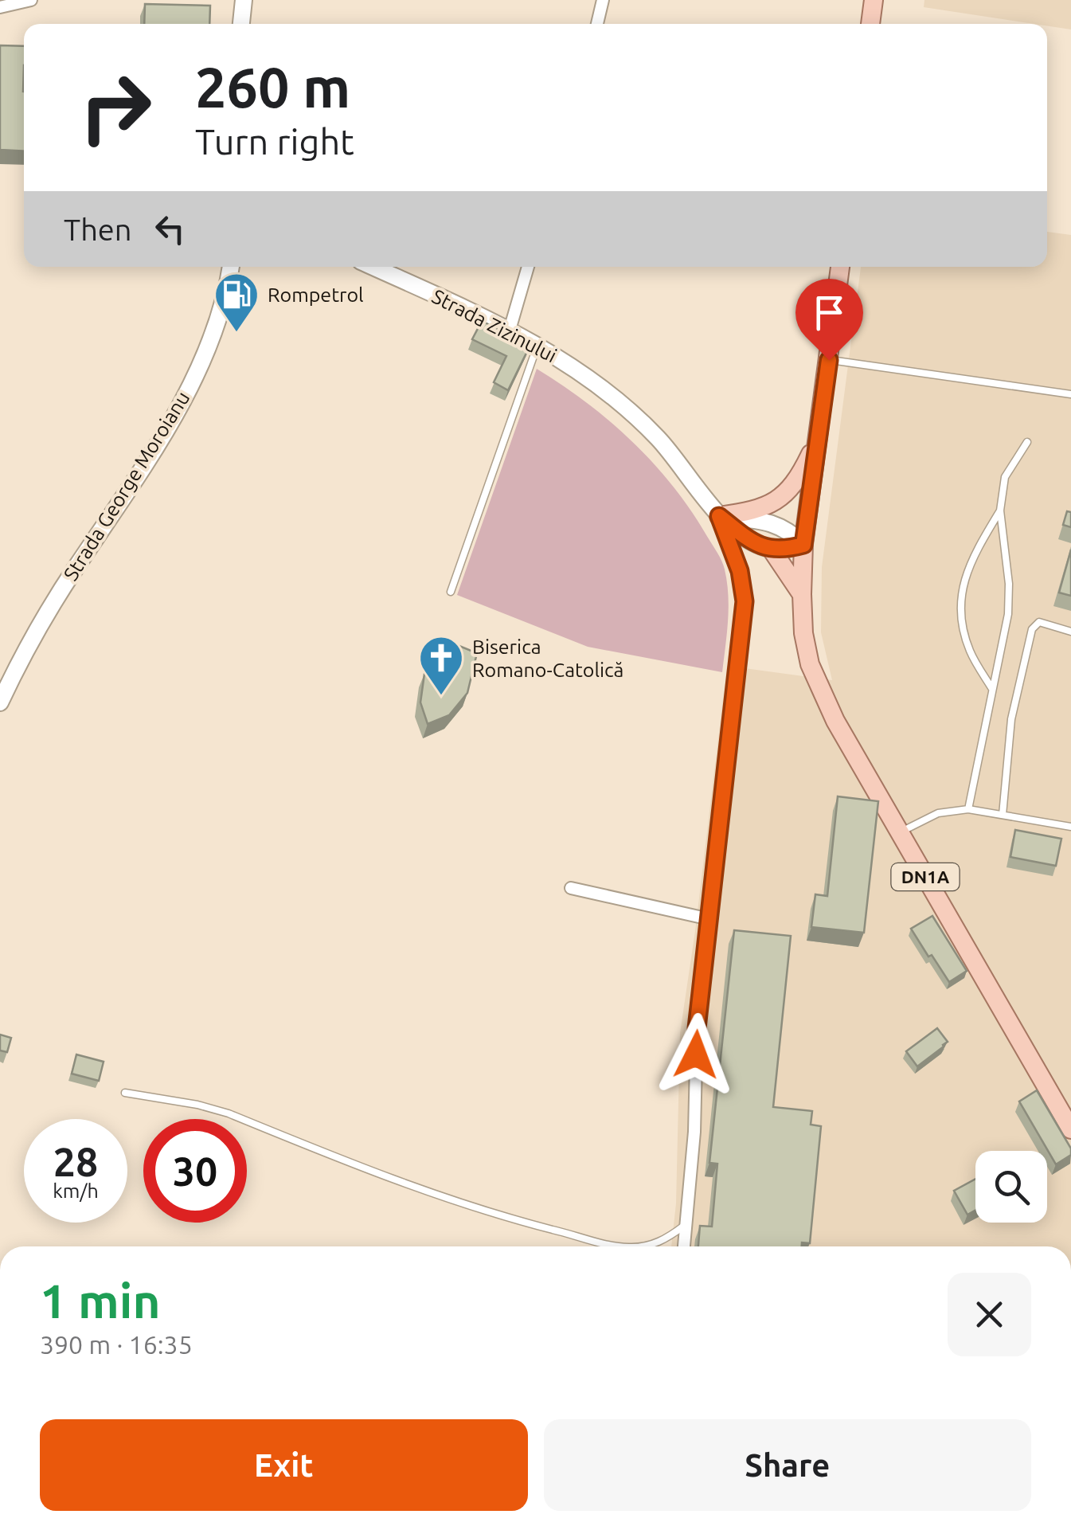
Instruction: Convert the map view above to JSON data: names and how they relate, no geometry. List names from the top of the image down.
{
  "streets": {
    "main road": ["Strada Zizinului", "Strada George Moroianu", "DN1A"]
  },
  "places": {
    "fuel station": ["Rompetrol"],
    "church": ["Biserica Romano-Catolică"]
  },
  "page": {
    "turn": ["260 m", "Turn right"],
    "then": "Then",
    "speed": "28 km/h",
    "limit": "30",
    "heading": ["1 min", "390 m · 16:35"],
    "buttons": ["Exit", "Share"]
  }
}
